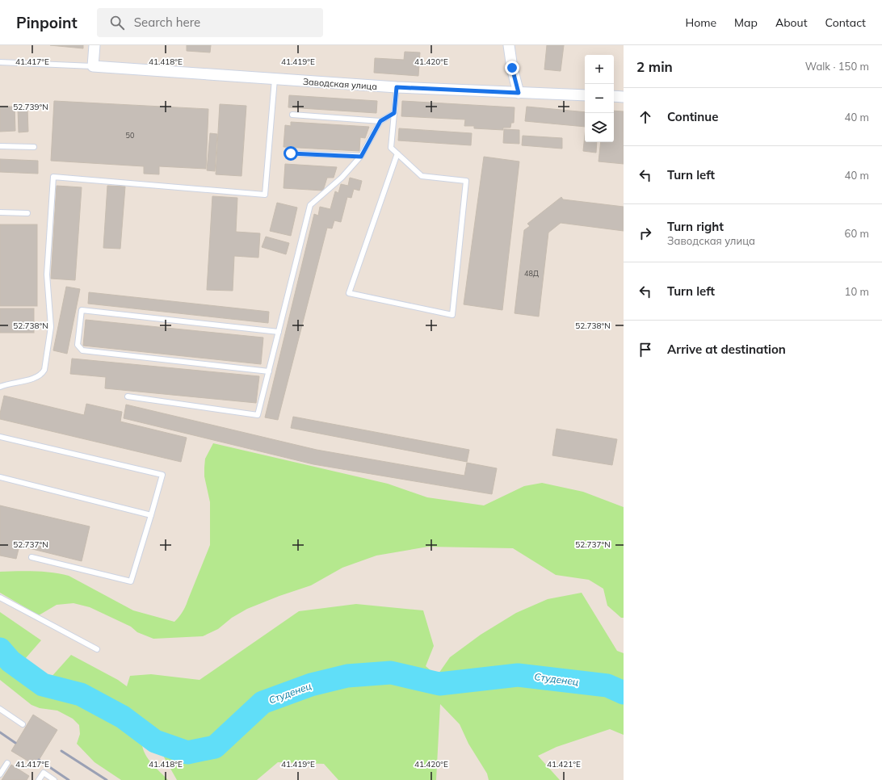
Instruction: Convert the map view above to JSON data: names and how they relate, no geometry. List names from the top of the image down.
{
  "streets": {
    "street": ["Заводская улица"]
  },
  "water": ["Студенец"],
  "house_numbers": ["50", "48Д"],
  "page": {
    "header": "Pinpoint",
    "search": "Search here",
    "nav": [
      "Home",
      "Map",
      "About",
      "Contact"
    ],
    "heading": ["2 min", "Walk · 150 m"],
    "map_buttons": ["+", "−"],
    "list": [
      ["Continue", "40 m"],
      ["Turn left", "40 m"],
      ["Turn right", "Заводская улица", "60 m"],
      ["Turn left", "10 m"],
      "Arrive at destination"
    ]
  },
  "coordinates": [
    "41.417°E",
    "41.418°E",
    "41.419°E",
    "41.420°E",
    "52.739°N",
    "52.738°N",
    "52.737°N",
    "41.421°E"
  ]
}
